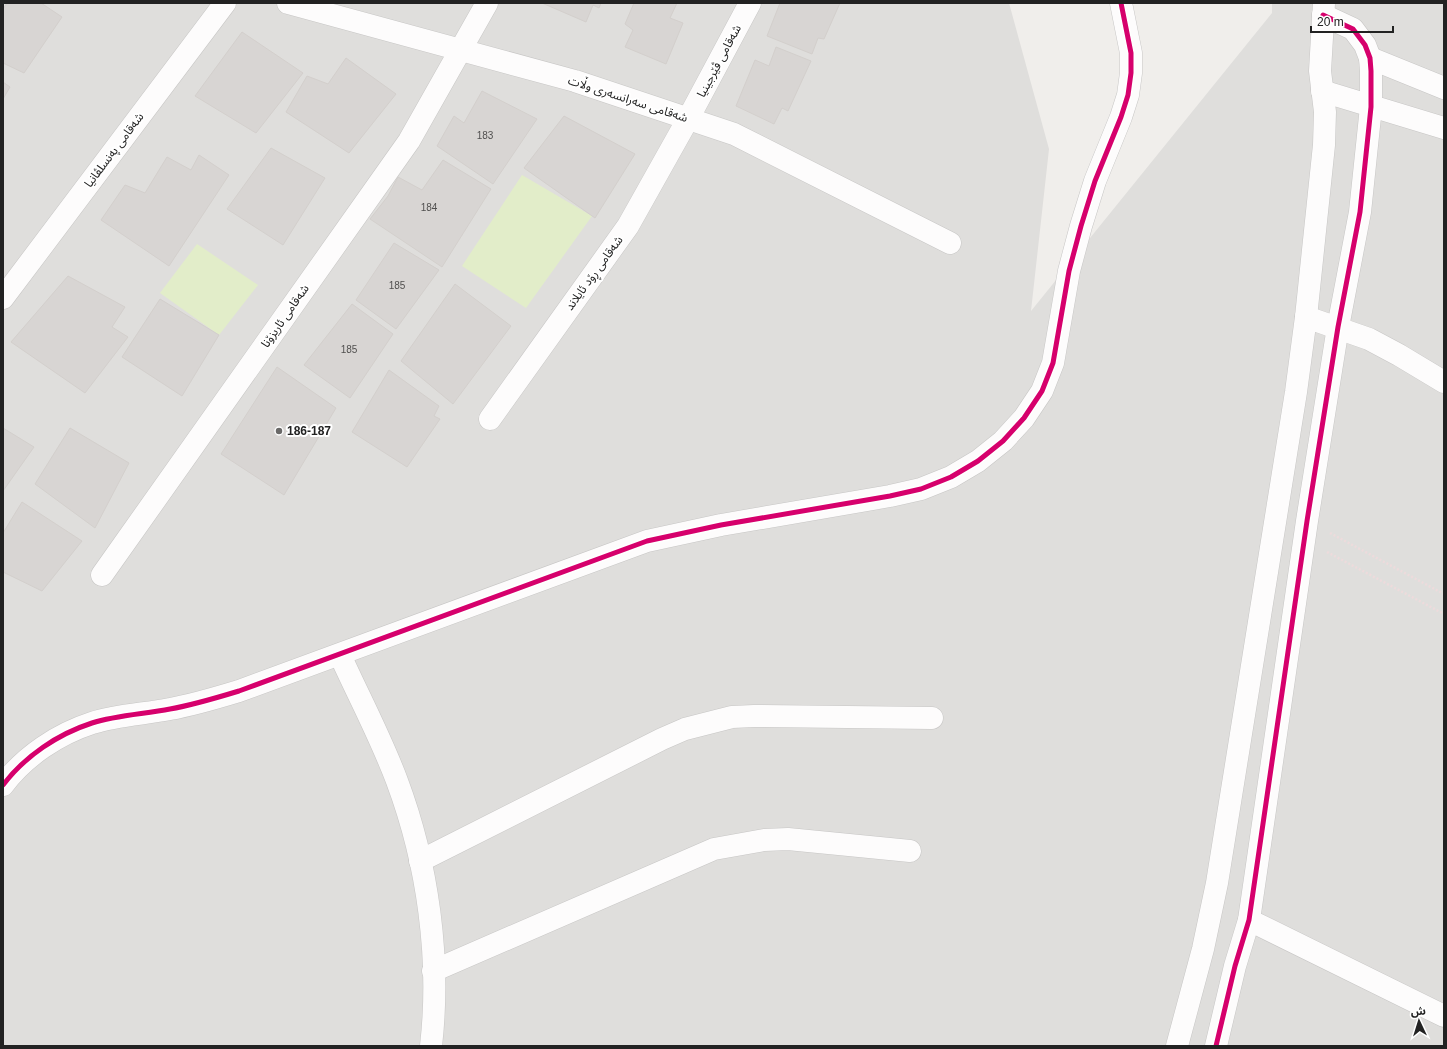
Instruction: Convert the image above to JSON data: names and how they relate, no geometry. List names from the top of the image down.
{
  "streets": {
    "street": [
      "شەقامی ڤێرجینیا",
      "شەقامی سەرانسەری وڵات",
      "شەقامی پەنسلڤانیا",
      "شەقامی ڕۆد ئایلاند",
      "شەقامی ئاریزۆنا"
    ]
  },
  "crossings": [
    ["شەقامی ڤێرجینیا", "شەقامی سەرانسەری وڵات"],
    ["شەقامی ڤێرجینیا", "شەقامی ڕۆد ئایلاند"],
    ["شەقامی سەرانسەری وڵات", "شەقامی ڕۆد ئایلاند"],
    ["شەقامی سەرانسەری وڵات", "شەقامی ئاریزۆنا"]
  ],
  "places": ["186-187"],
  "house_numbers": [
    "183",
    "184",
    "185",
    "185"
  ],
  "scale_bar": "20 m",
  "north": "top"
}
